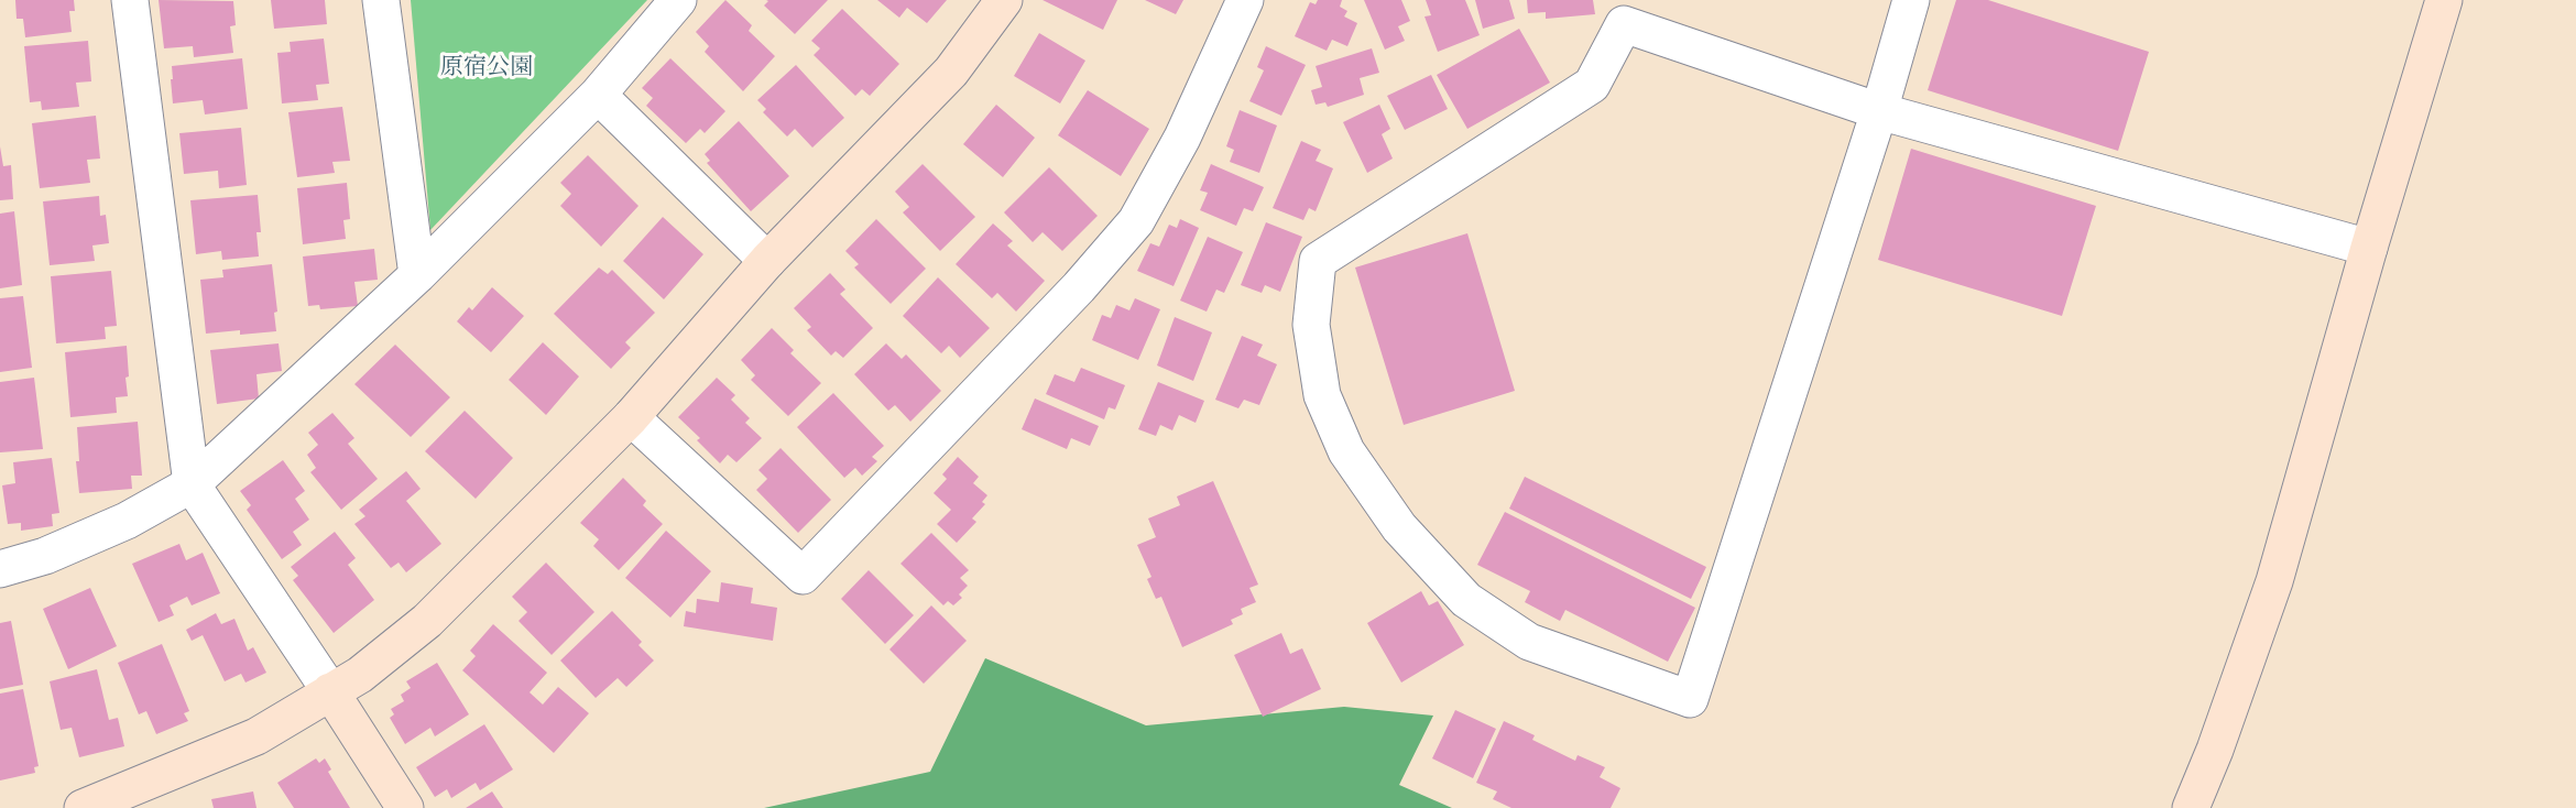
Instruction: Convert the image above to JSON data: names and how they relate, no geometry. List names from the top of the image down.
{
  "parks": ["原宿公園"]
}
